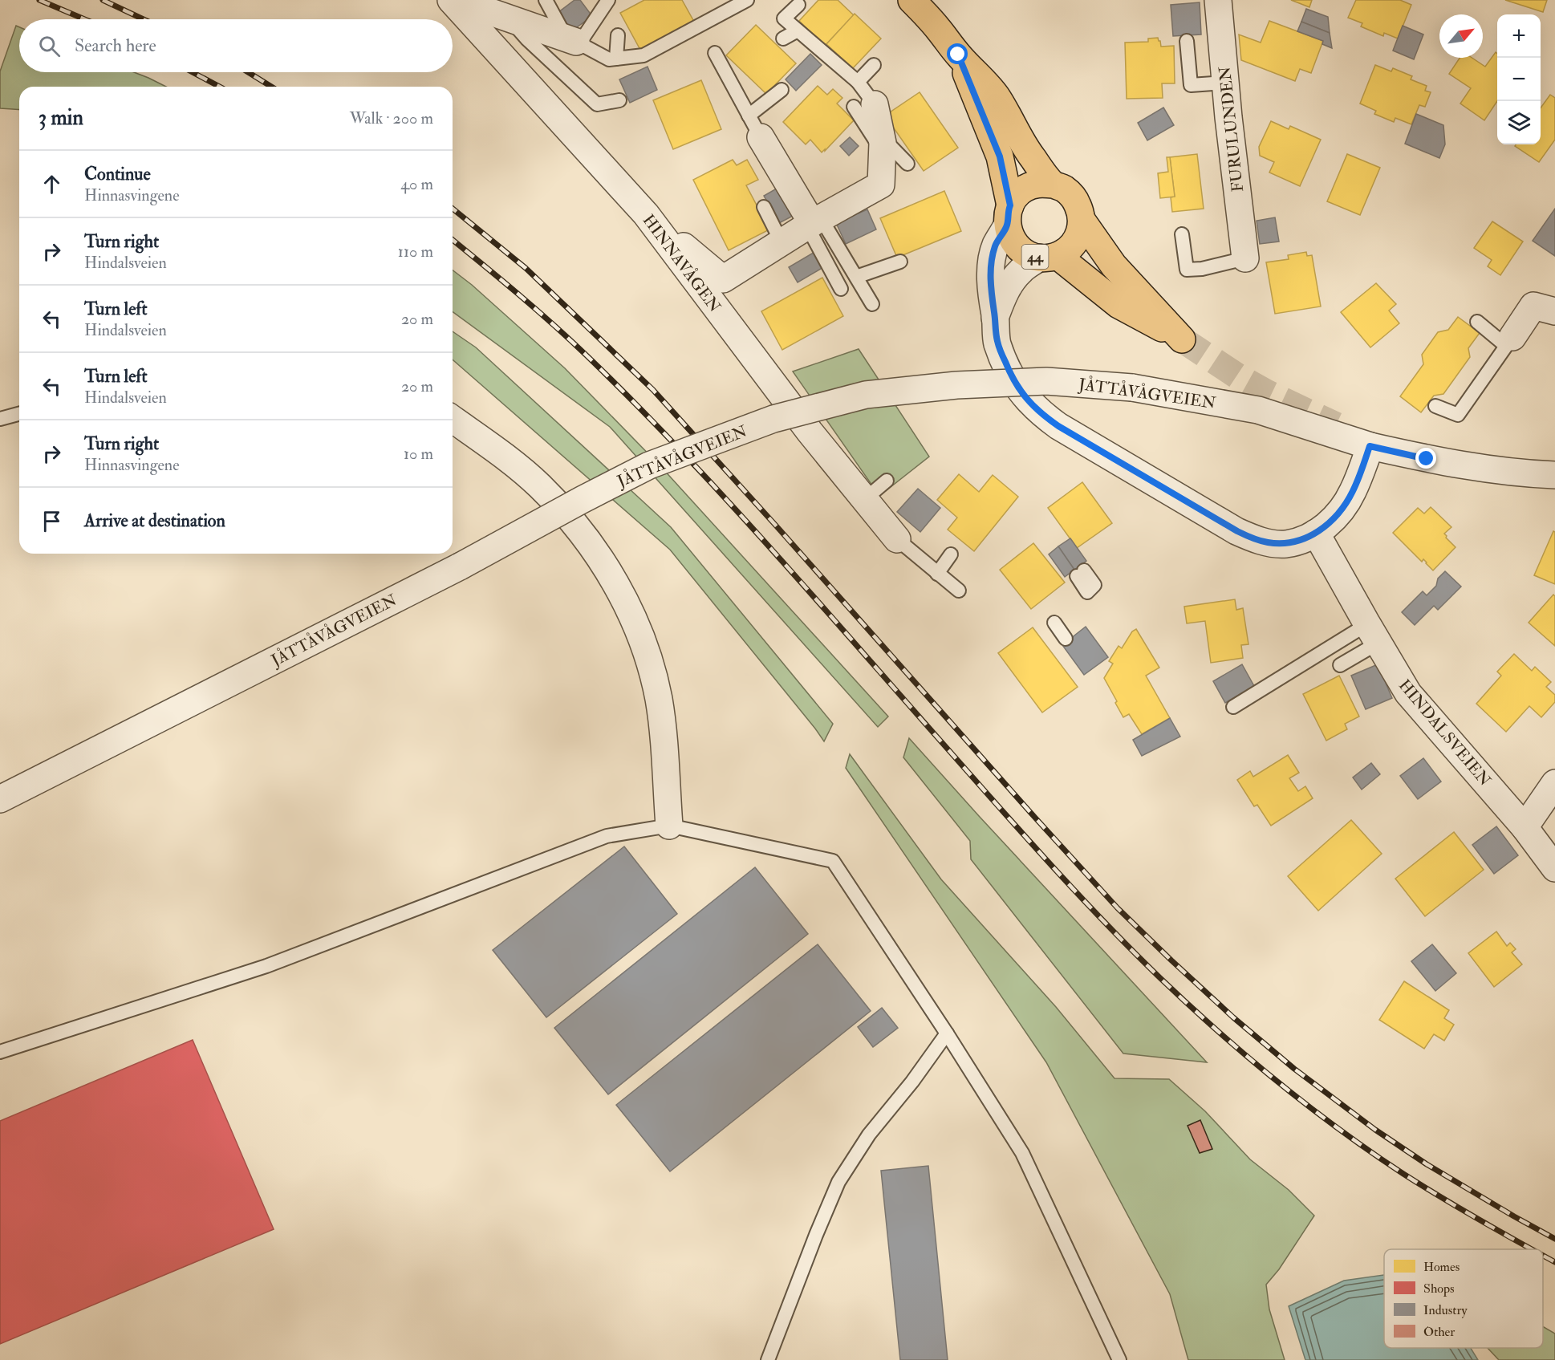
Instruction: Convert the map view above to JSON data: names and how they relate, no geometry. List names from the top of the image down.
{
  "streets": {
    "main road": ["44"],
    "street": [
      "FURULUNDEN",
      "HINNAVÅGEN",
      "JÅTTÅVÅGVEIEN",
      "HINDALSVEIEN"
    ]
  },
  "legend": [
    "Homes",
    "Shops",
    "Industry",
    "Other"
  ],
  "north": "top right",
  "page": {
    "map_buttons": ["+", "−"],
    "search": "Search here",
    "heading": ["3 min", "Walk · 200 m"],
    "list": [
      ["Continue", "Hinnasvingene", "40 m"],
      ["Turn right", "Hindalsveien", "110 m"],
      ["Turn left", "Hindalsveien", "20 m"],
      ["Turn left", "Hindalsveien", "20 m"],
      ["Turn right", "Hinnasvingene", "10 m"],
      "Arrive at destination"
    ]
  }
}
